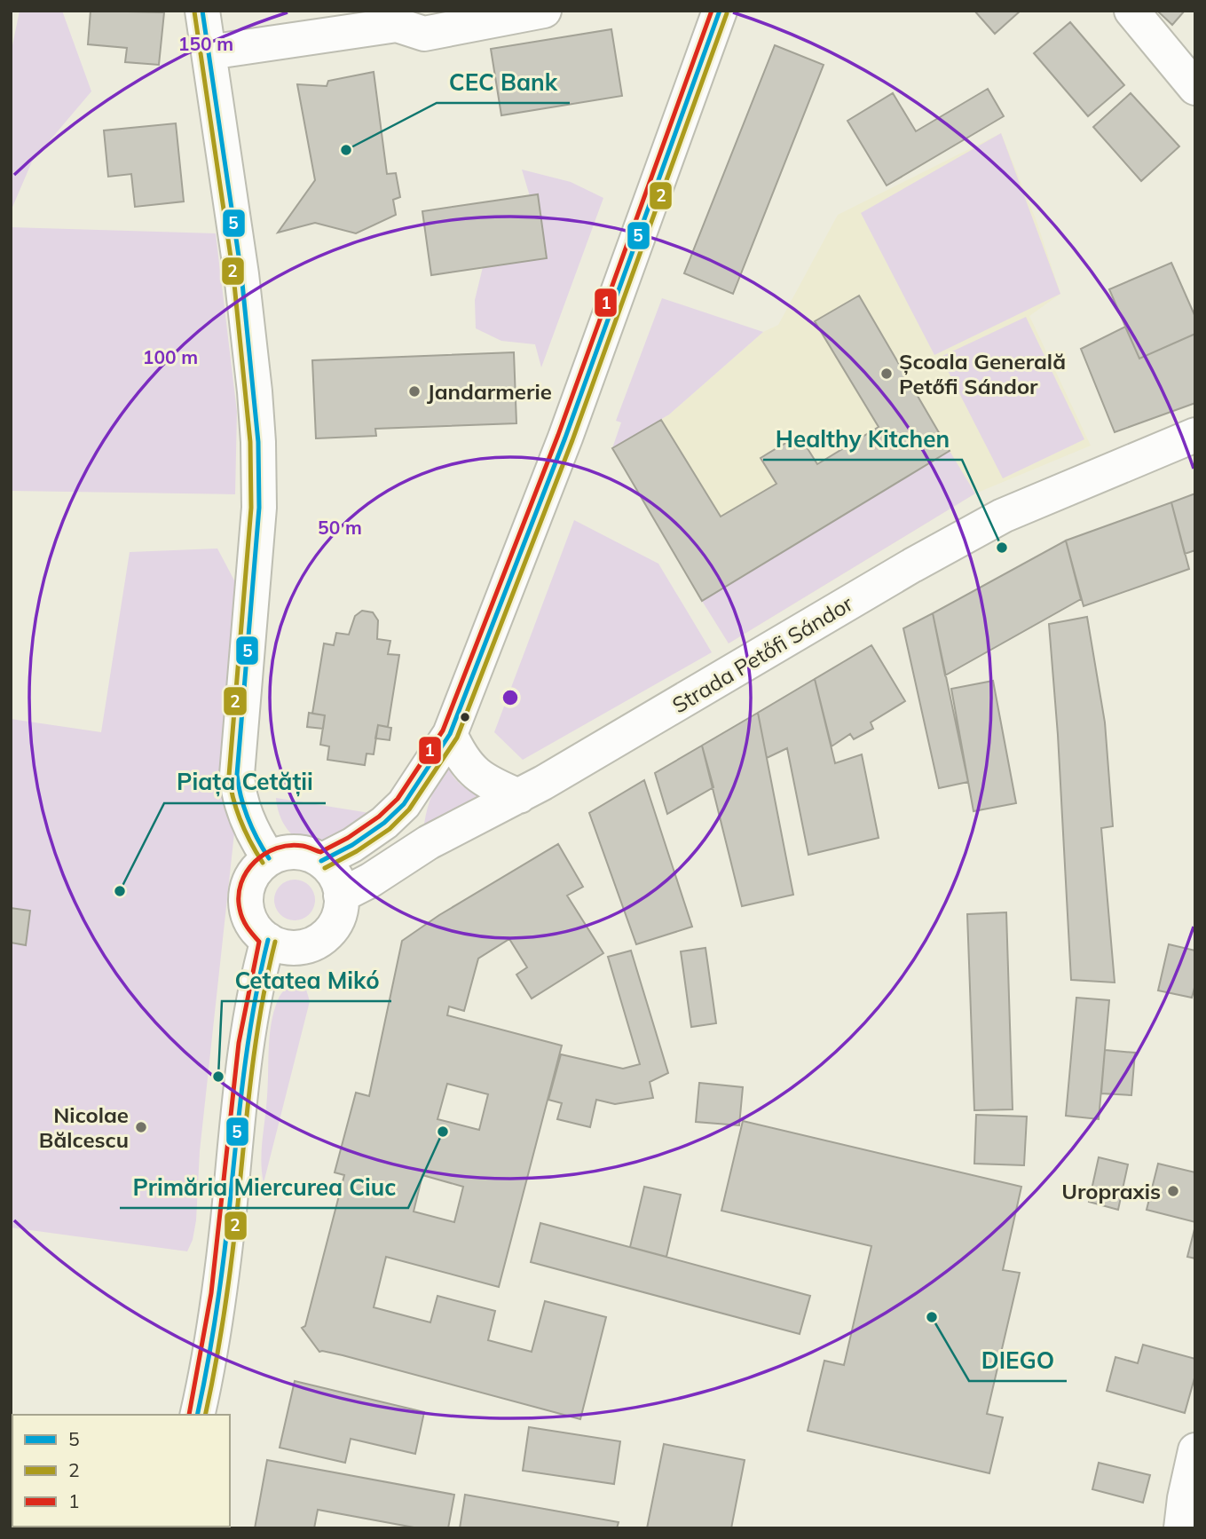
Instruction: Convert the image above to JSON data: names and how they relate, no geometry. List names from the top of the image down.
{
  "streets": {
    "street": ["Strada Petőfi Sándor"]
  },
  "places": [
    "CEC Bank",
    "Școala Generală Petőfi Sándor",
    "Jandarmerie",
    "Healthy Kitchen",
    "Piața Cetății",
    "Cetatea Mikó",
    "Nicolae Bălcescu",
    "Primăria Miercurea Ciuc",
    "Uropraxis",
    "DIEGO"
  ],
  "lines": ["transit line 5", "transit line 1", "transit line 2"],
  "legend": ["5", "2", "1"],
  "rings": ["150 m", "100 m", "50 m"]
}
